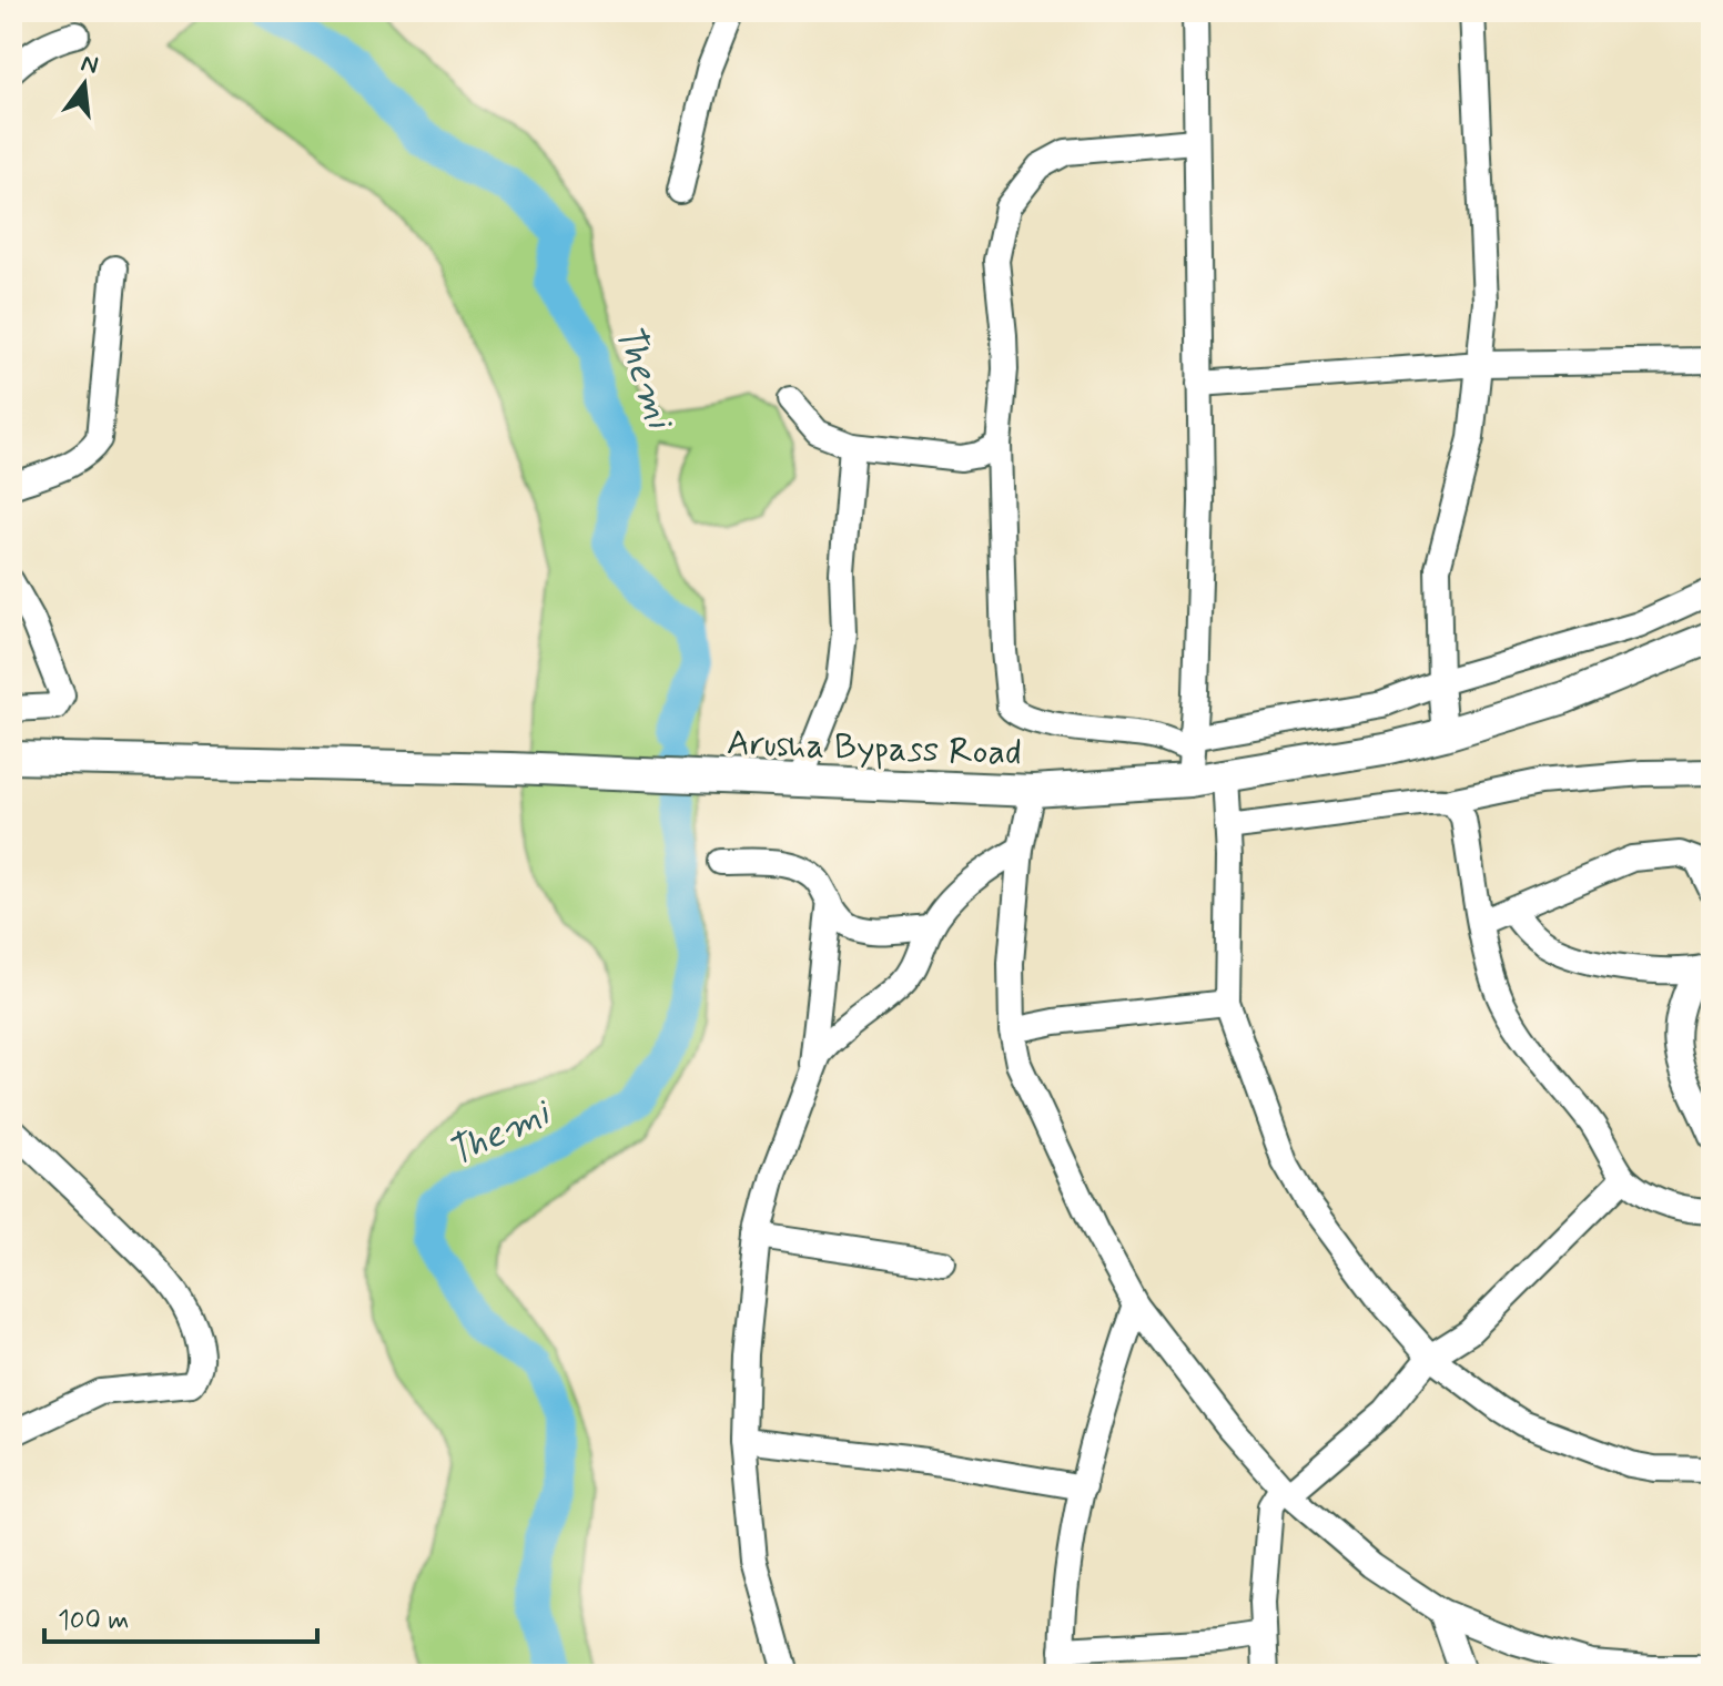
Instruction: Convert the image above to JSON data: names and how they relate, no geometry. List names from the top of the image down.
{
  "streets": {
    "main road": ["Arusha Bypass Road"]
  },
  "water": ["Themi"],
  "scale_bar": "100 m",
  "north": "top"
}
